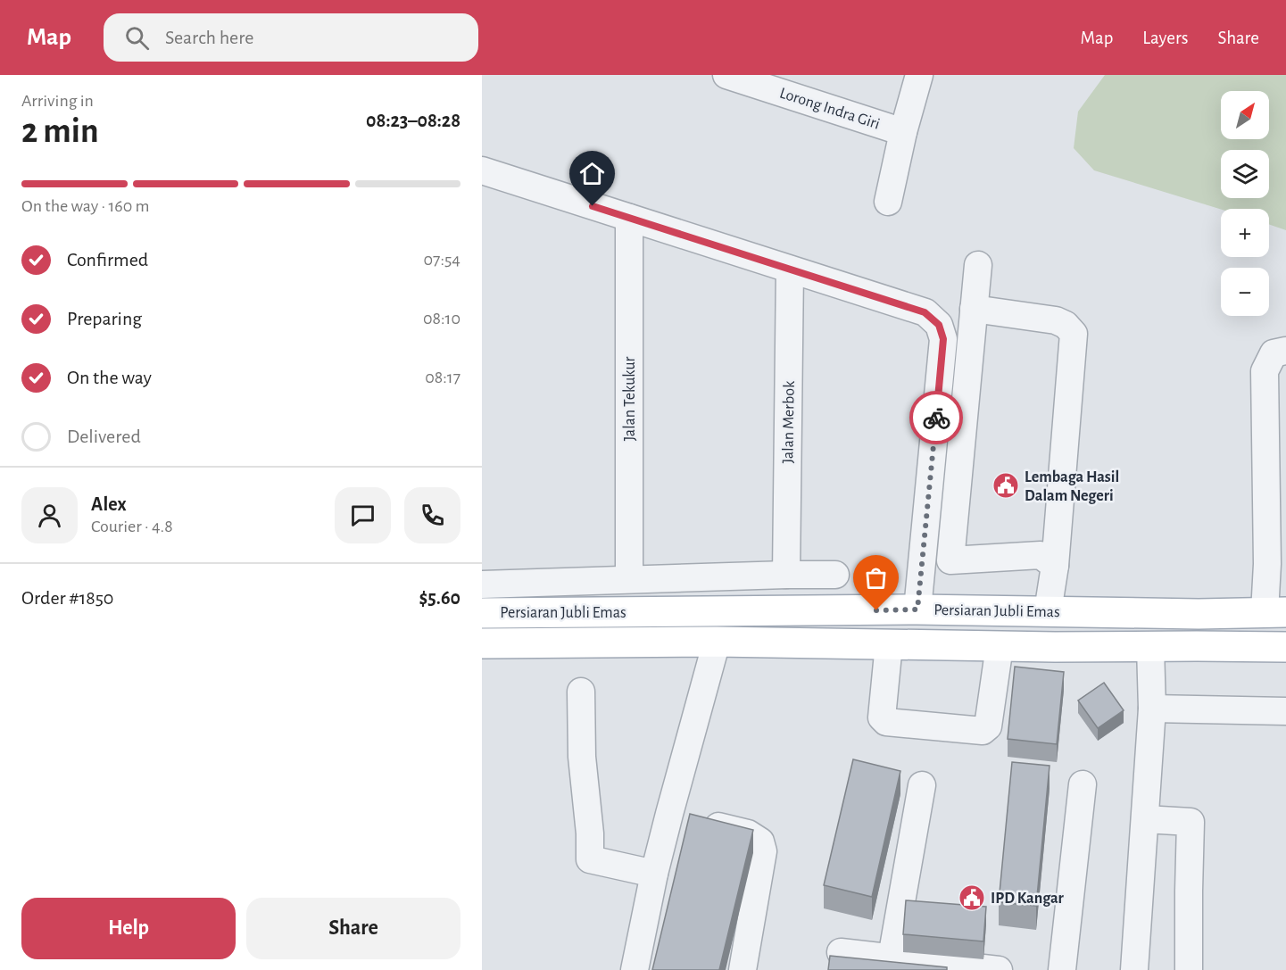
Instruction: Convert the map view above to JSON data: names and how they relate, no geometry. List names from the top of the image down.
{
  "streets": {
    "main road": ["Persiaran Jubli Emas"],
    "street": ["Lorong Indra Giri", "Jalan Tekukur", "Jalan Merbok"]
  },
  "places": {
    "public building": ["Lembaga Hasil Dalam Negeri", "IPD Kangar"]
  },
  "north": "top right",
  "page": {
    "header": "Map",
    "search": "Search here",
    "nav": ["Map", "Layers", "Share"],
    "heading": ["2 min", "Arriving in", "08:23–08:28"],
    "panel": [
      "Alex",
      "Courier · 4.8",
      "Order #1850",
      "$5.60"
    ],
    "map_buttons": ["+", "−"],
    "bar": "On the way · 160 m",
    "list": [
      ["Confirmed", "07:54"],
      ["Preparing", "08:10"],
      ["On the way", "08:17"],
      "Delivered"
    ],
    "buttons": ["Help", "Share"]
  }
}
